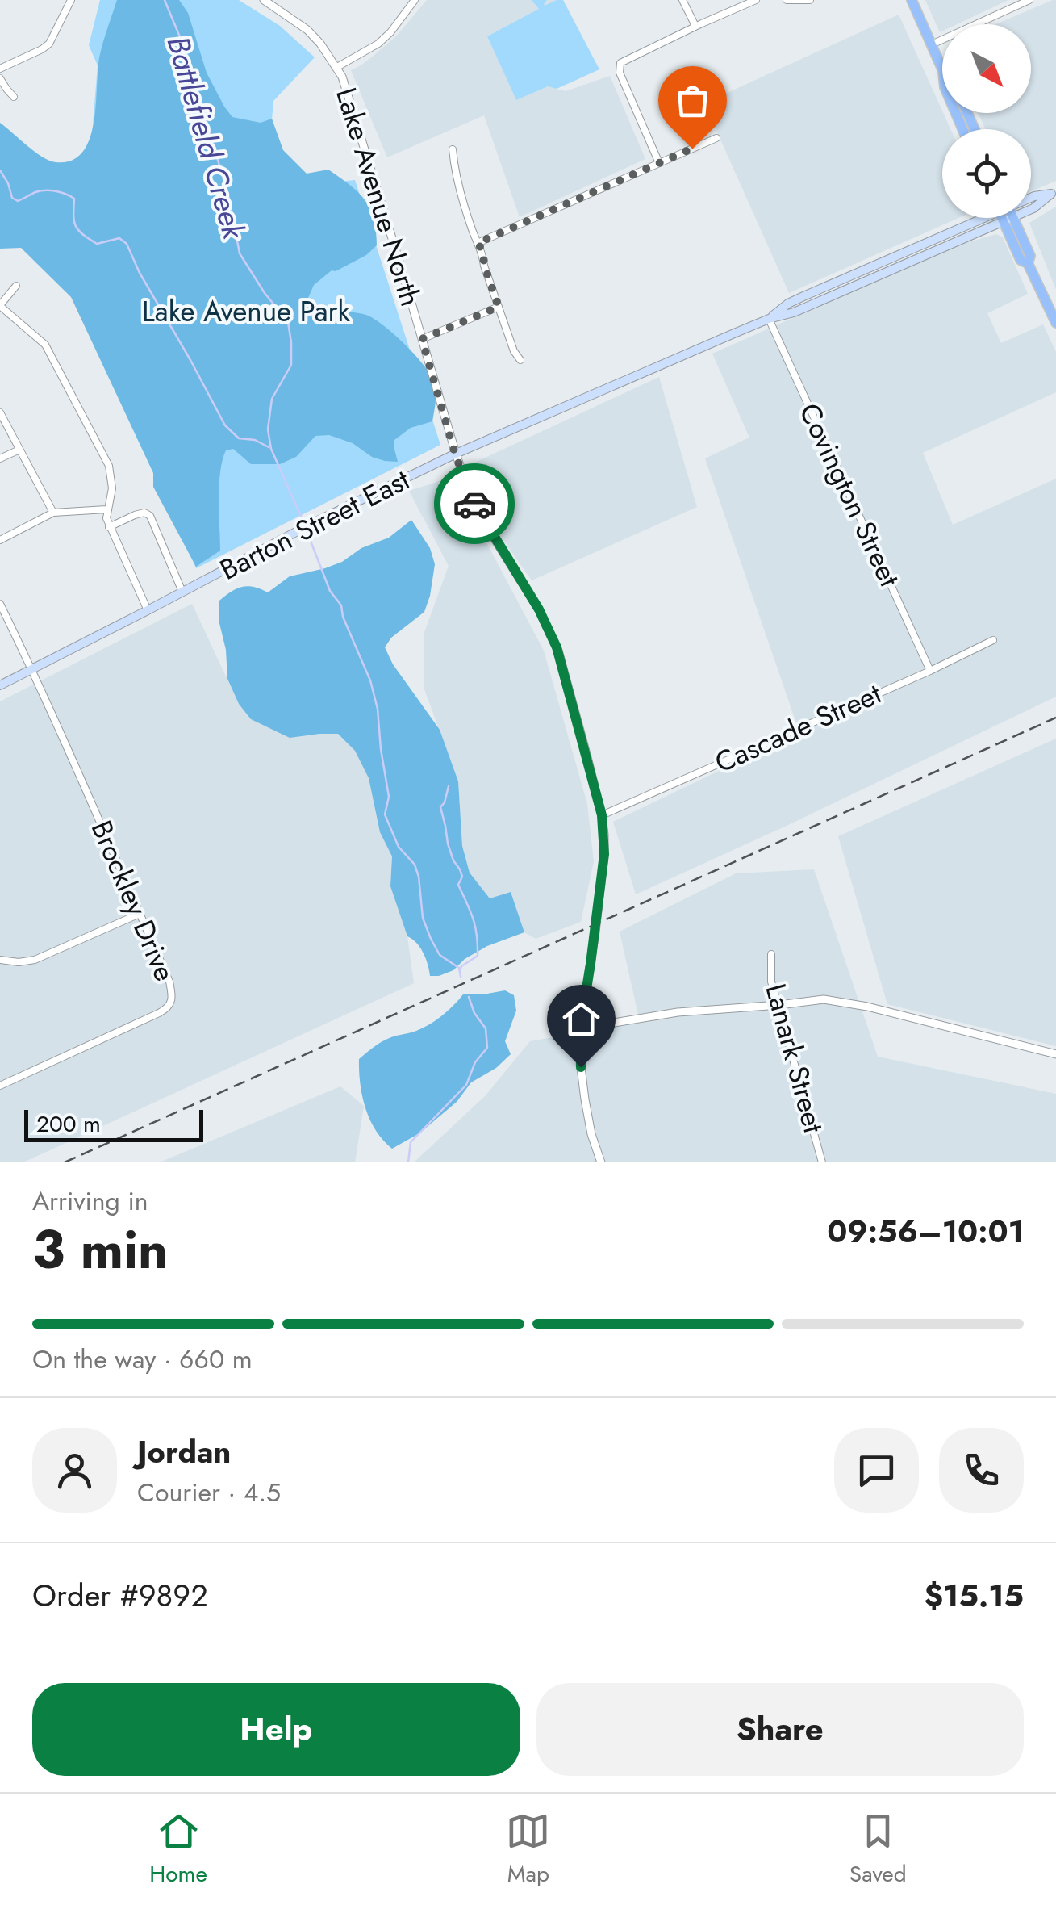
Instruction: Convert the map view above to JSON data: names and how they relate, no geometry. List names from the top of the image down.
{
  "streets": {
    "main road": ["Barton Street East"],
    "street": [
      "Lake Avenue North",
      "Covington Street",
      "Cascade Street",
      "Brockley Drive",
      "Lanark Street"
    ]
  },
  "crossings": [
    ["Lake Avenue North", "Barton Street East"],
    ["Lake Avenue North", "Cascade Street"],
    ["Covington Street", "Barton Street East"],
    ["Covington Street", "Cascade Street"],
    ["Barton Street East", "Brockley Drive"]
  ],
  "water": ["Battlefield Creek"],
  "parks": ["Lake Avenue Park"],
  "scale_bar": "200 m",
  "north": "bottom right",
  "page": {
    "scale": "200 m",
    "heading": ["3 min", "Arriving in", "09:56–10:01"],
    "panel": [
      "Jordan",
      "Courier · 4.5",
      "Order #9892",
      "$15.15"
    ],
    "bar": "On the way · 660 m",
    "buttons": ["Help", "Share"],
    "tabs": ["Home", "Map", "Saved"]
  }
}
